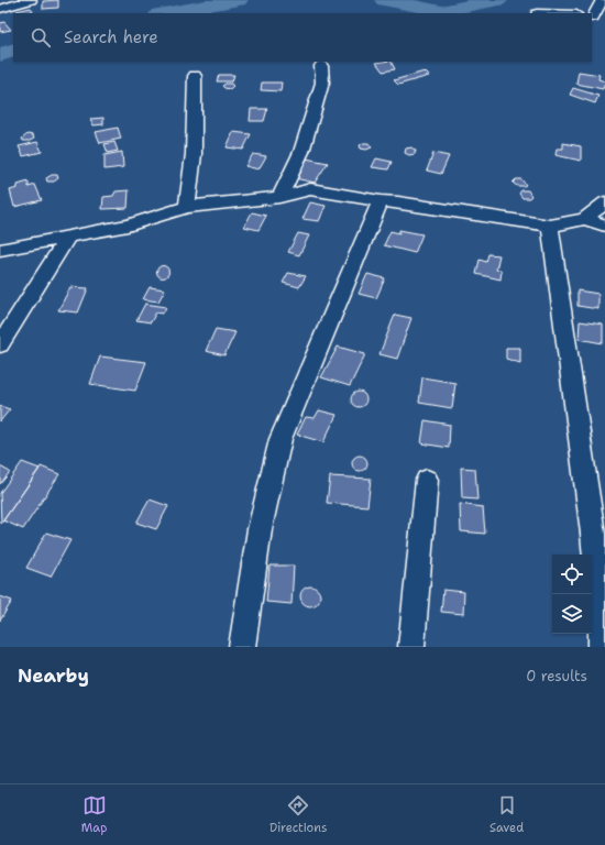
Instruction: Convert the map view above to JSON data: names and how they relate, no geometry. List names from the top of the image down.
{
  "page": {
    "search": "Search here",
    "heading": ["Nearby", "0 results"],
    "nav": ["Map", "Directions", "Saved"]
  }
}
